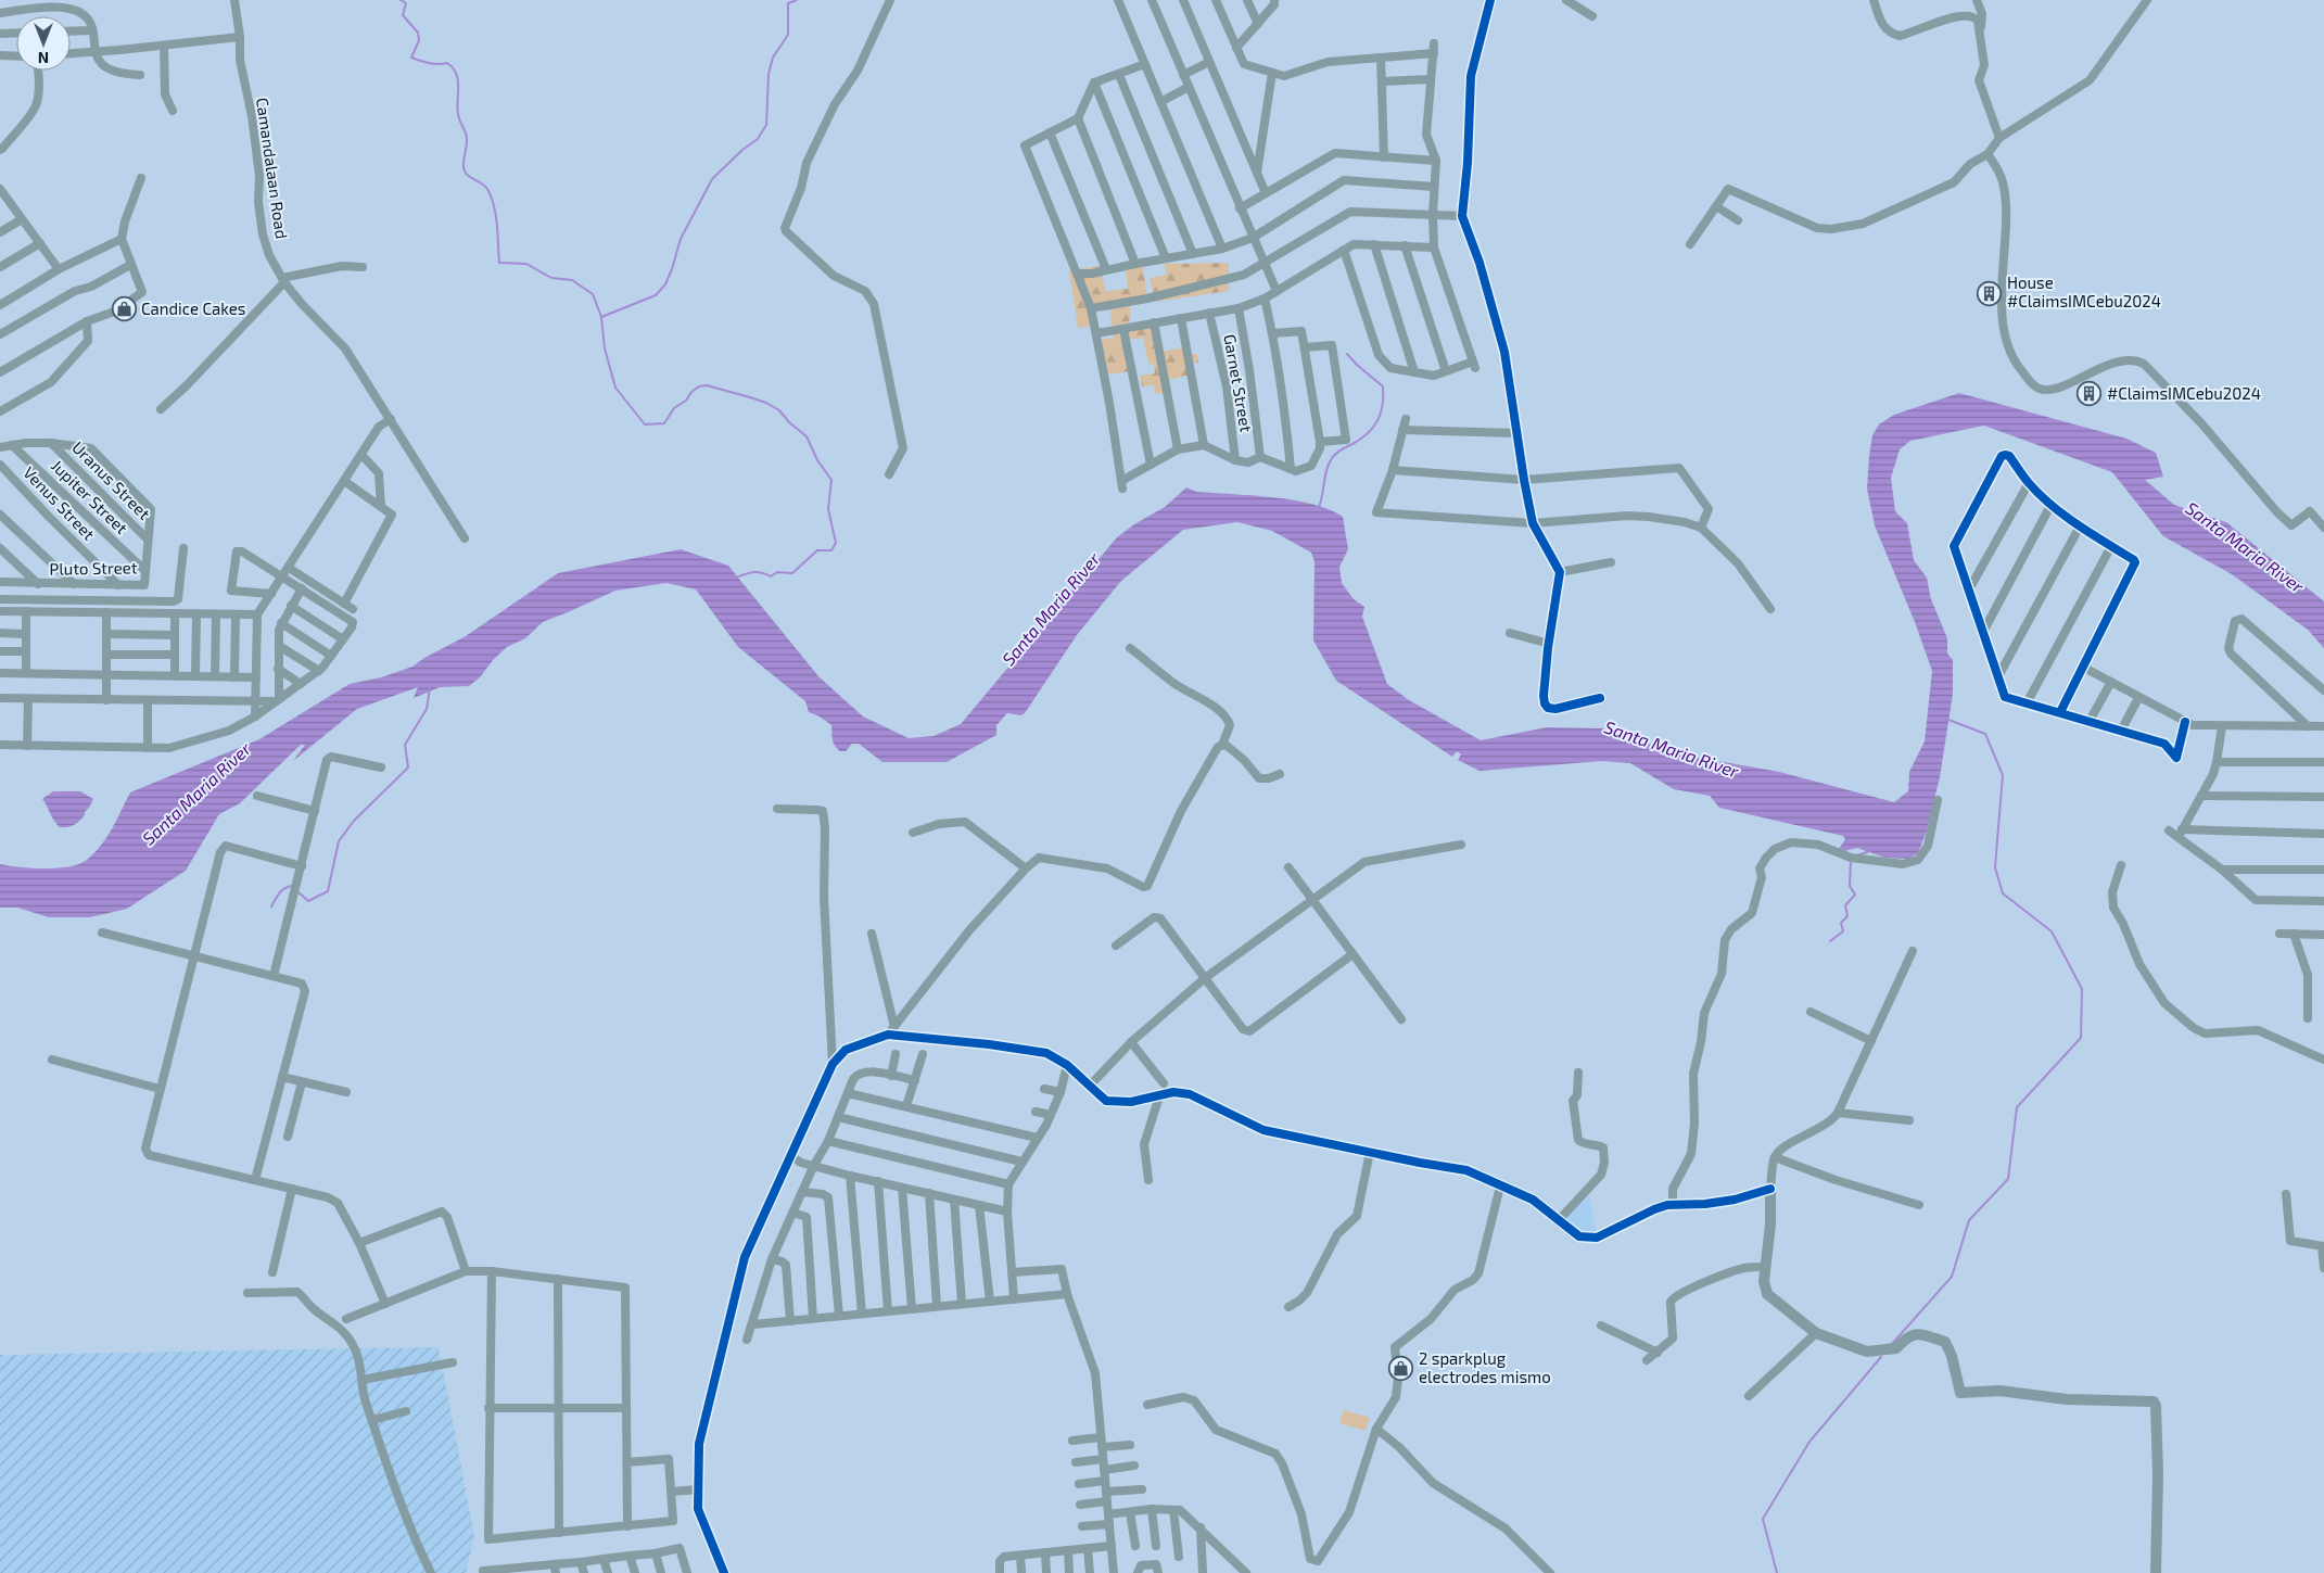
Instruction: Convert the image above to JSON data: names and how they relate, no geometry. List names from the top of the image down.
{
  "streets": {
    "street": [
      "Camandalaan Road",
      "Garnet Street",
      "Uranus Street",
      "Jupiter Street",
      "Venus Street",
      "Pluto Street"
    ]
  },
  "crossings": [
    ["Uranus Street", "Pluto Street"],
    ["Jupiter Street", "Pluto Street"],
    ["Venus Street", "Pluto Street"]
  ],
  "water": ["Santa Maria River"],
  "places": {
    "building": ["House #ClaimsIMCebu2024", "#ClaimsIMCebu2024"],
    "shop": ["Candice Cakes", "2 sparkplug electrodes mismo"]
  },
  "north": "bottom"
}
